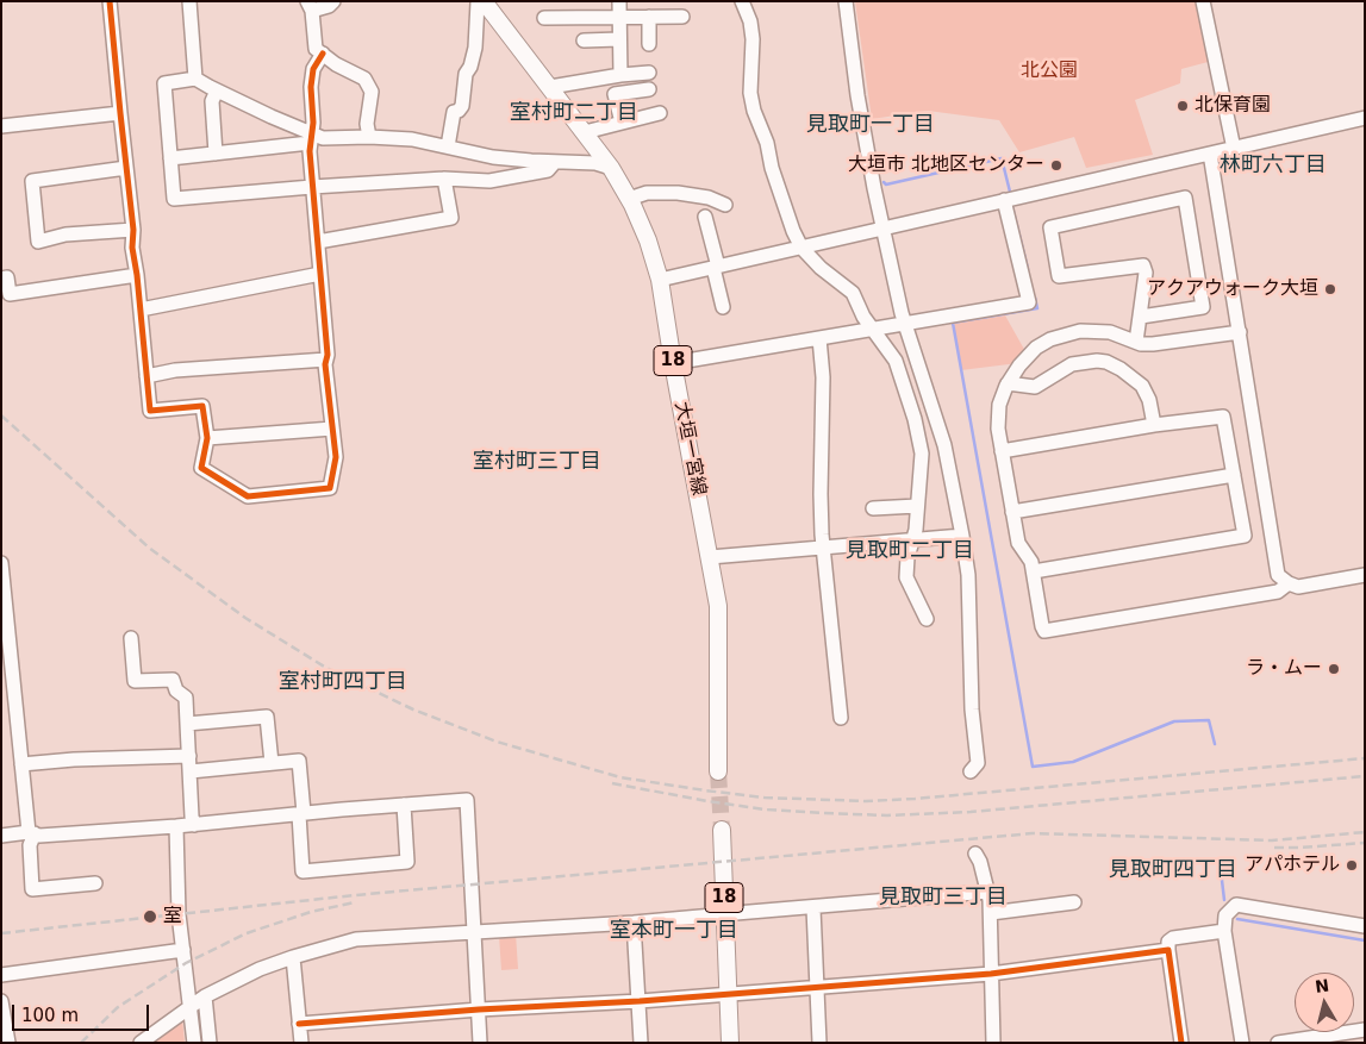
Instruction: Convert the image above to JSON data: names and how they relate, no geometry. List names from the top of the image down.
{
  "streets": {
    "main road": ["18", "大垣一宮線"]
  },
  "districts": [
    "室村町二丁目",
    "見取町一丁目",
    "林町六丁目",
    "室村町三丁目",
    "見取町二丁目",
    "室村町四丁目",
    "見取町四丁目",
    "見取町三丁目",
    "室本町一丁目"
  ],
  "parks": ["北公園"],
  "places": [
    "北保育園",
    "大垣市 北地区センター",
    "アクアウォーク大垣",
    "ラ・ムー",
    "アパホテル",
    "室"
  ],
  "scale_bar": "100 m",
  "north": "top"
}
